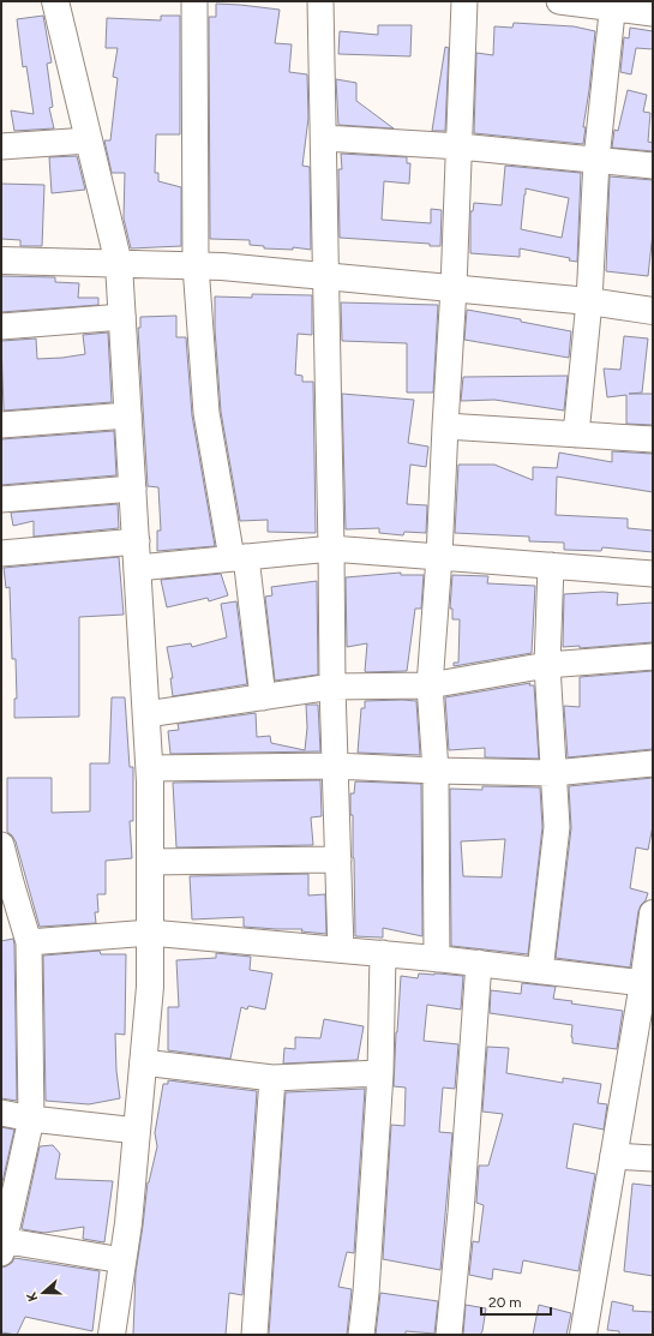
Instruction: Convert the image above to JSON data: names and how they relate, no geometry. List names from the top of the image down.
{
  "scale_bar": "20 m",
  "north": "left"
}
